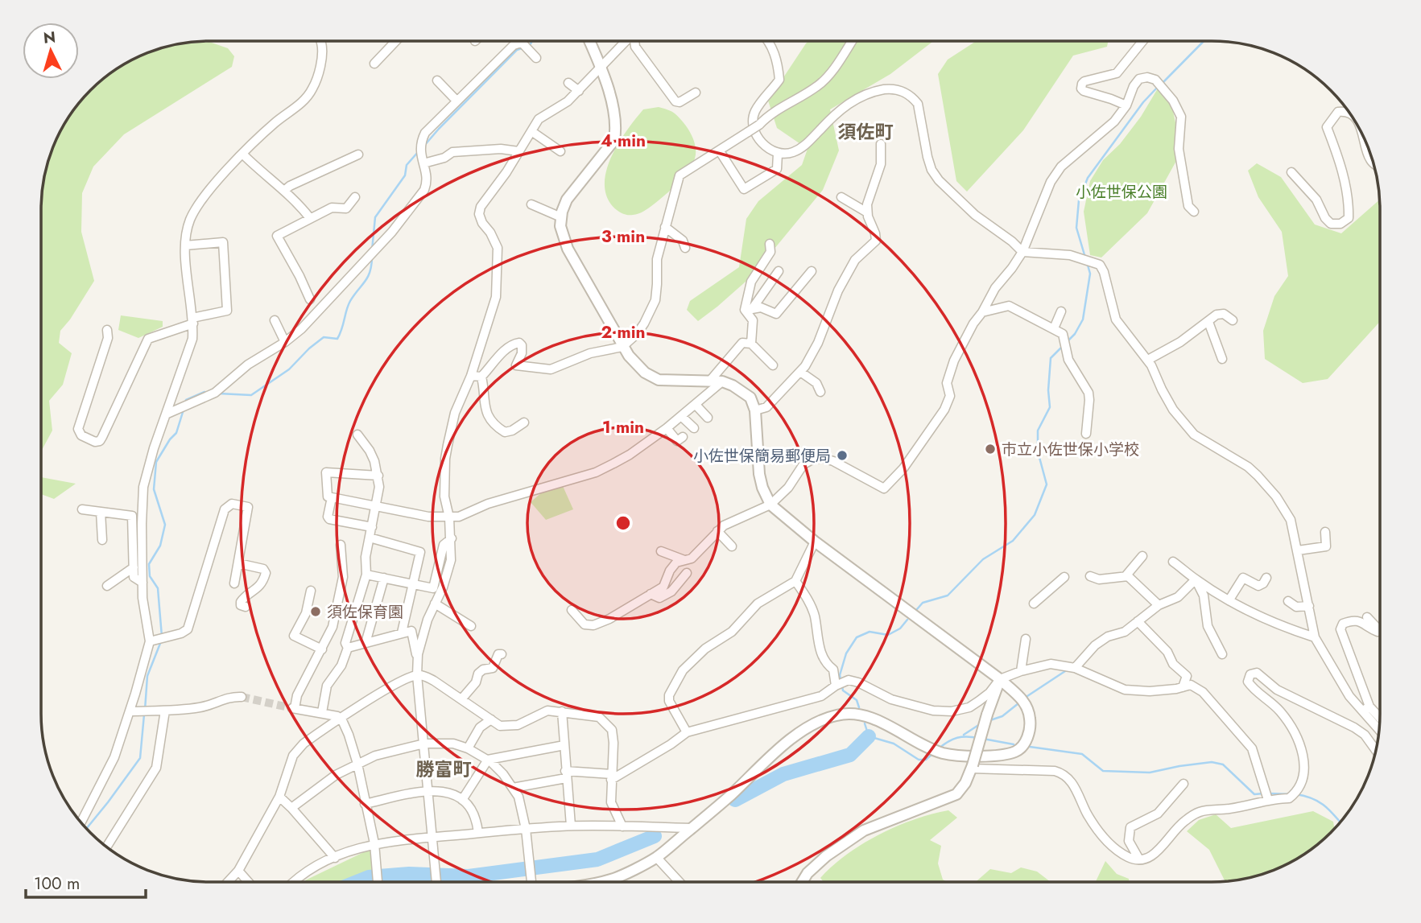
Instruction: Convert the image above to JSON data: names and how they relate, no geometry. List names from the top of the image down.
{
  "districts": ["須佐町", "勝富町"],
  "parks": ["小佐世保公園"],
  "places": ["市立小佐世保小学校", "小佐世保簡易郵便局", "須佐保育園"],
  "scale_bar": "100 m",
  "north": "top",
  "rings": [
    "4 min",
    "3 min",
    "2 min",
    "1 min"
  ]
}
